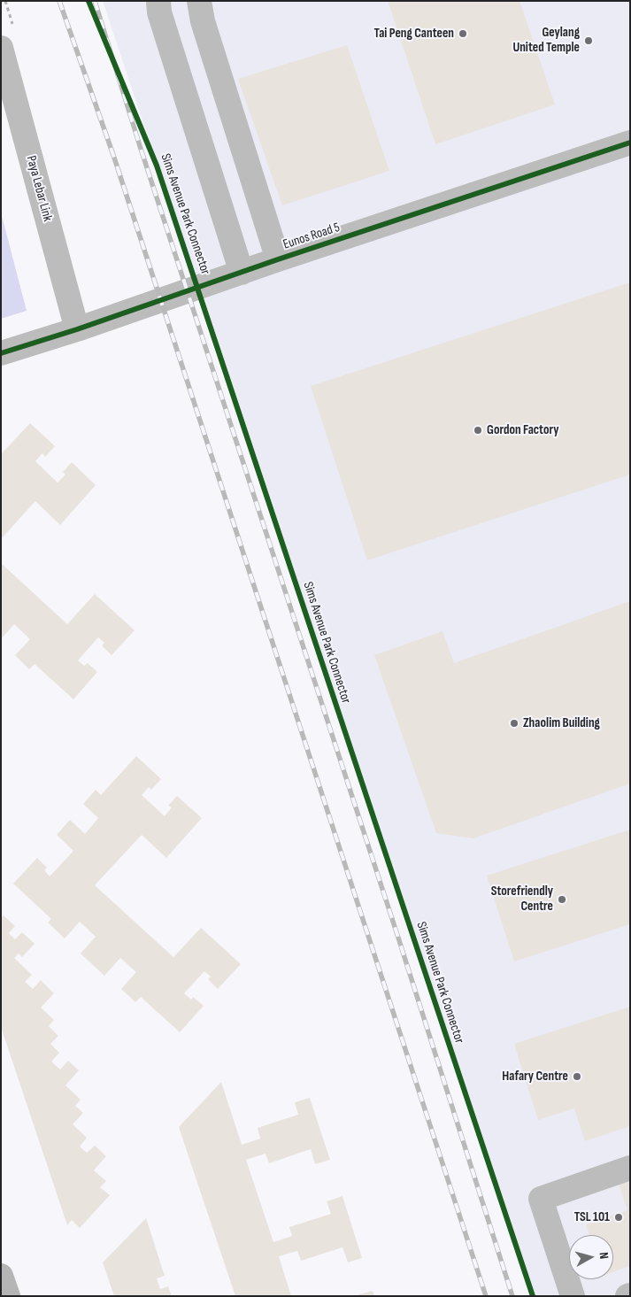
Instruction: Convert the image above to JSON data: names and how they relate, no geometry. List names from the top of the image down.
{
  "streets": {
    "street": ["Paya Lebar Link", "Eunos Road 5"],
    "cycle path": ["Sims Avenue Park Connector"]
  },
  "crossings": [
    ["Paya Lebar Link", "Eunos Road 5"]
  ],
  "places": [
    "Tai Peng Canteen",
    "Geylang United Temple",
    "Gordon Factory",
    "Zhaolim Building",
    "Storefriendly Centre",
    "Hafary Centre",
    "TSL 101"
  ],
  "north": "right"
}
